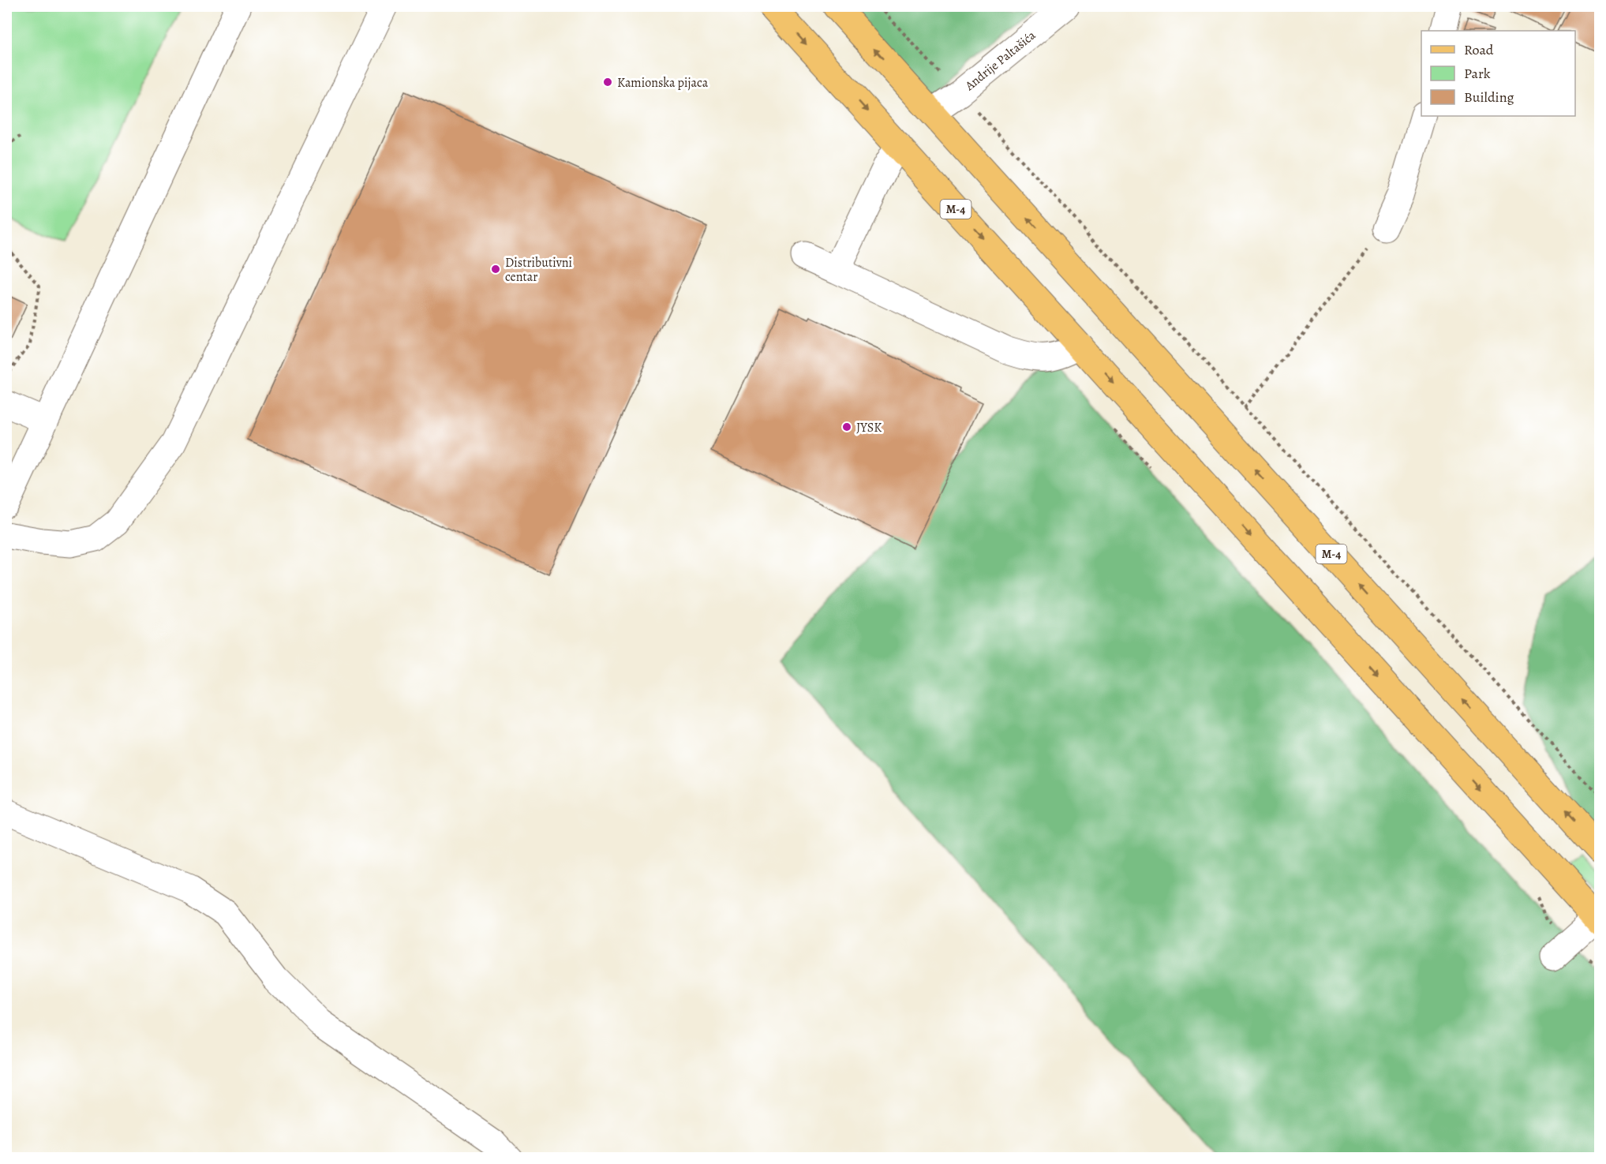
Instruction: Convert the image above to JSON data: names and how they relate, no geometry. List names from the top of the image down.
{
  "streets": {
    "main road": ["M-4"],
    "street": ["Andrije Paltašića"]
  },
  "crossings": [
    ["Andrije Paltašića", "M-4"]
  ],
  "places": ["Kamionska pijaca", "Distributivni centar", "JYSK"],
  "legend": ["Road", "Park", "Building"]
}
